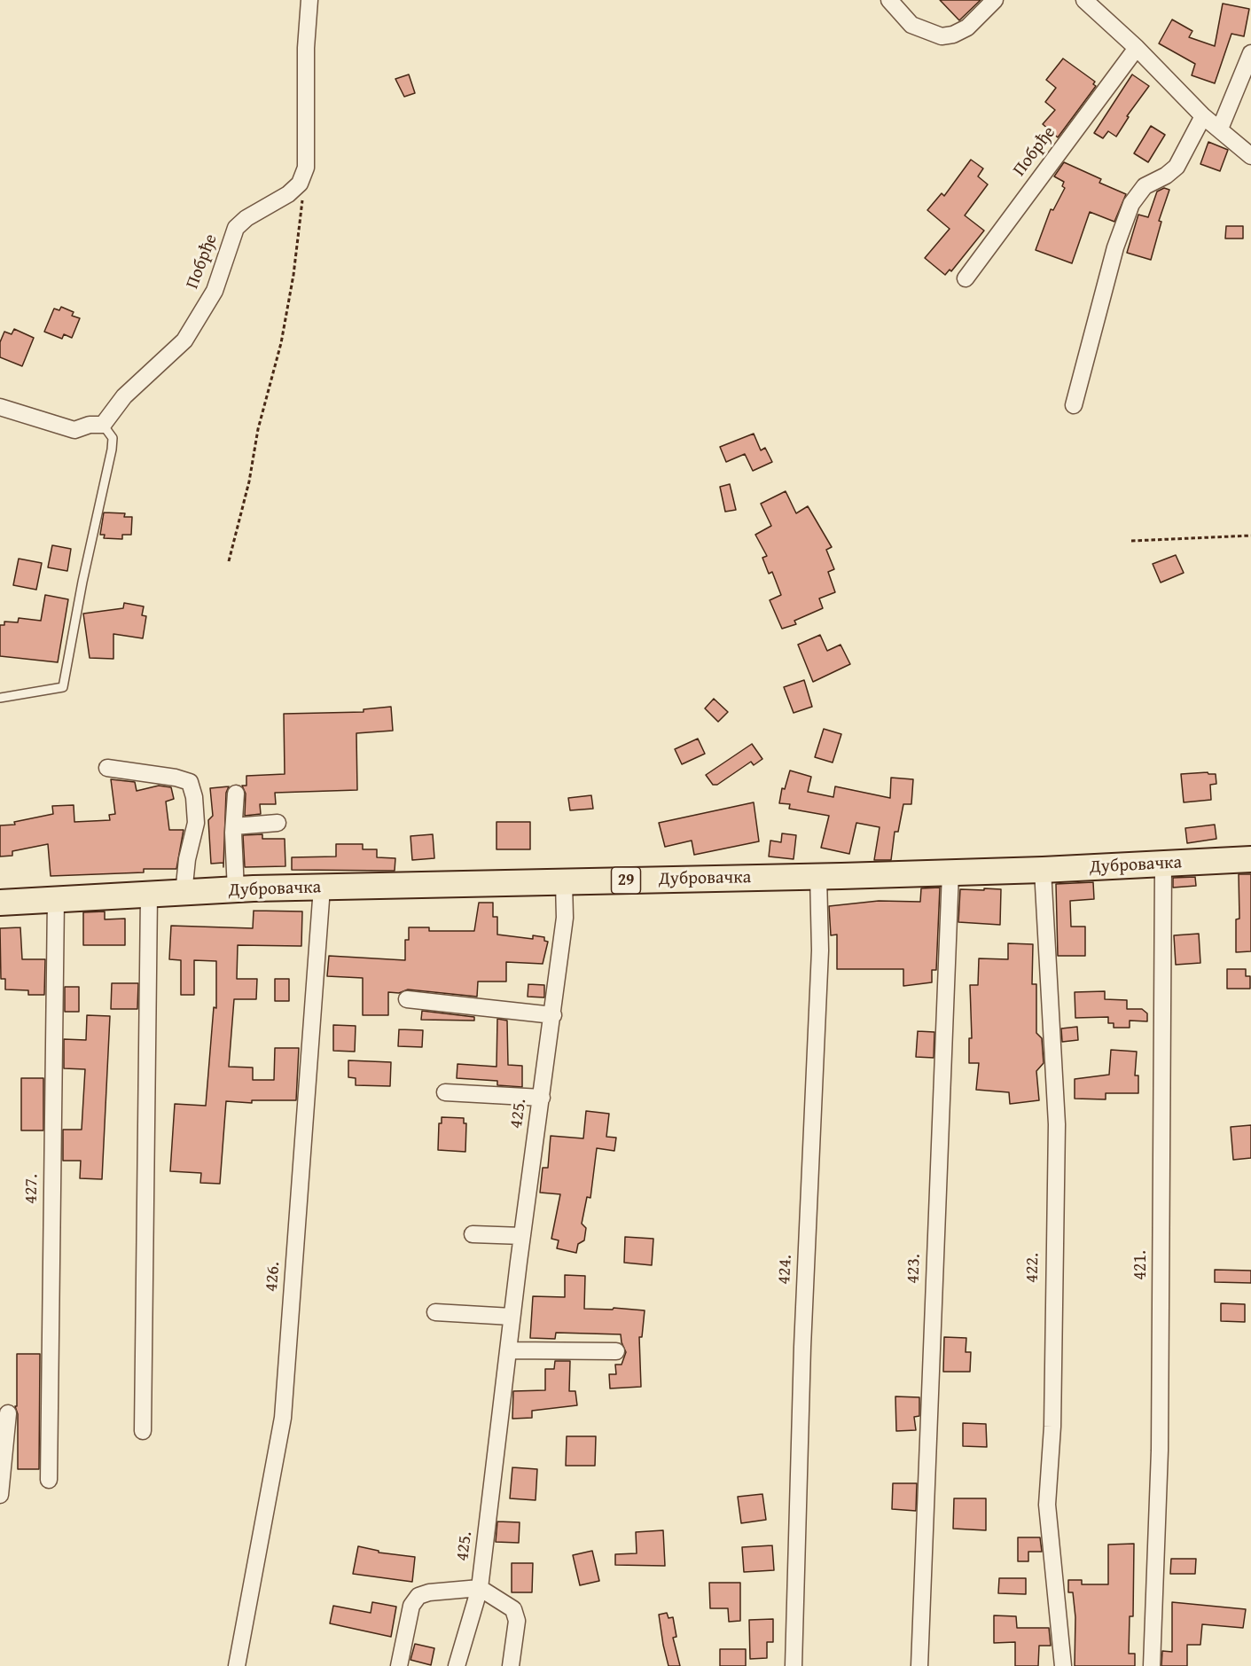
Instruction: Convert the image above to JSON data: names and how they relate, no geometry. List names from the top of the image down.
{
  "streets": {
    "main road": ["Дубровачка", "29"],
    "street": [
      "Побрђе",
      "425.",
      "427.",
      "421.",
      "422.",
      "423.",
      "424.",
      "426."
    ]
  },
  "crossings": [
    ["Дубровачка", "425."],
    ["Дубровачка", "427."],
    ["Дубровачка", "421."],
    ["Дубровачка", "422."],
    ["Дубровачка", "423."],
    ["Дубровачка", "424."],
    ["Дубровачка", "426."]
  ]
}
